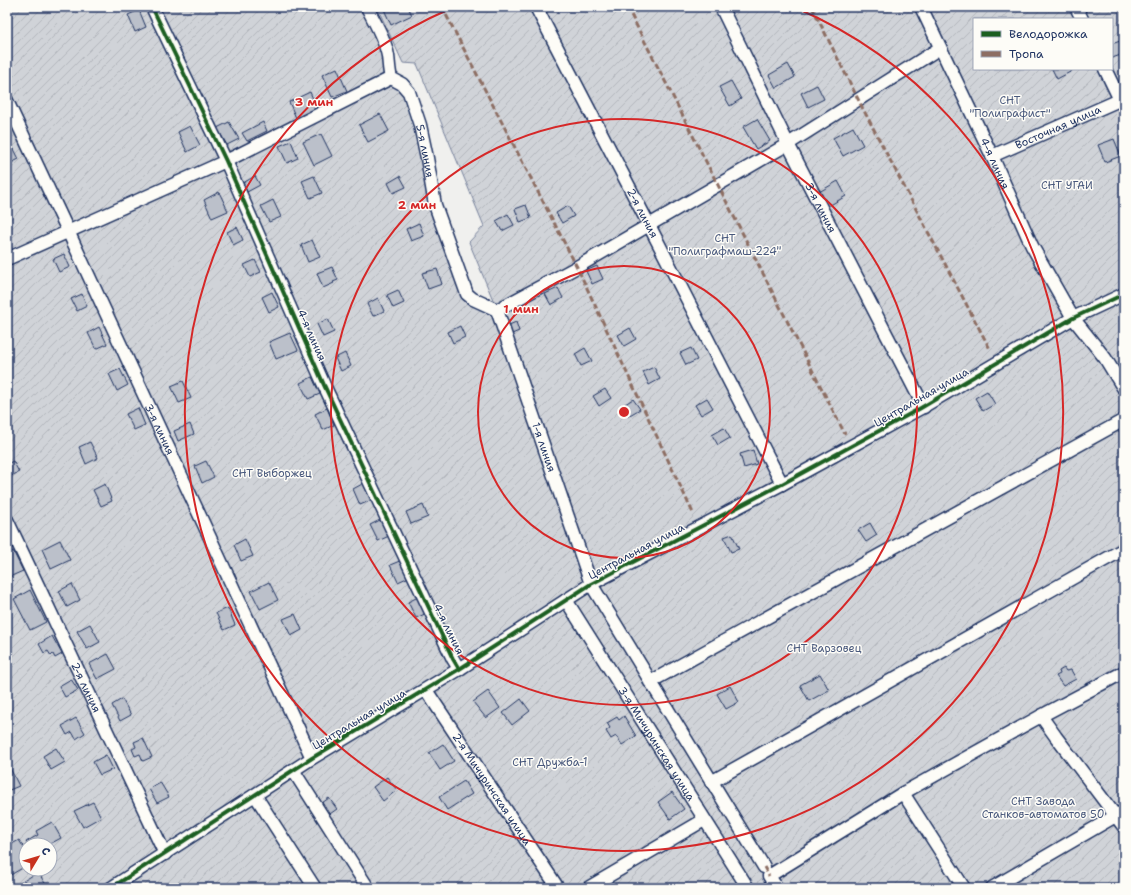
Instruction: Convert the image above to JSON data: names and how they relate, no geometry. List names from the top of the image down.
{
  "streets": {
    "street": [
      "Восточная улица",
      "5-я линия",
      "4-я линия",
      "3-я линия",
      "2-я линия",
      "Центральная улица",
      "1-я линия",
      "3-я Мичуринская улица",
      "2-я Мичуринская улица"
    ]
  },
  "crossings": [
    ["Восточная улица", "4-я линия"],
    ["5-я линия", "1-я линия"],
    ["4-я линия", "Центральная улица"],
    ["3-я линия", "Центральная улица"],
    ["2-я линия", "Центральная улица"],
    ["Центральная улица", "1-я линия"],
    ["Центральная улица", "3-я Мичуринская улица"],
    ["Центральная улица", "2-я Мичуринская улица"]
  ],
  "parks": [
    "СНТ \"Полиграфист\"",
    "СНТ УГАИ",
    "СНТ \"Полиграфмаш-224\"",
    "СНТ Выборжец",
    "СНТ Варзовец",
    "СНТ Дружба-1",
    "СНТ Завода Станков-автоматов 50"
  ],
  "legend": ["Велодорожка", "Тропа"],
  "north": "top right",
  "rings": ["3 мин", "2 мин", "1 мин"]
}
